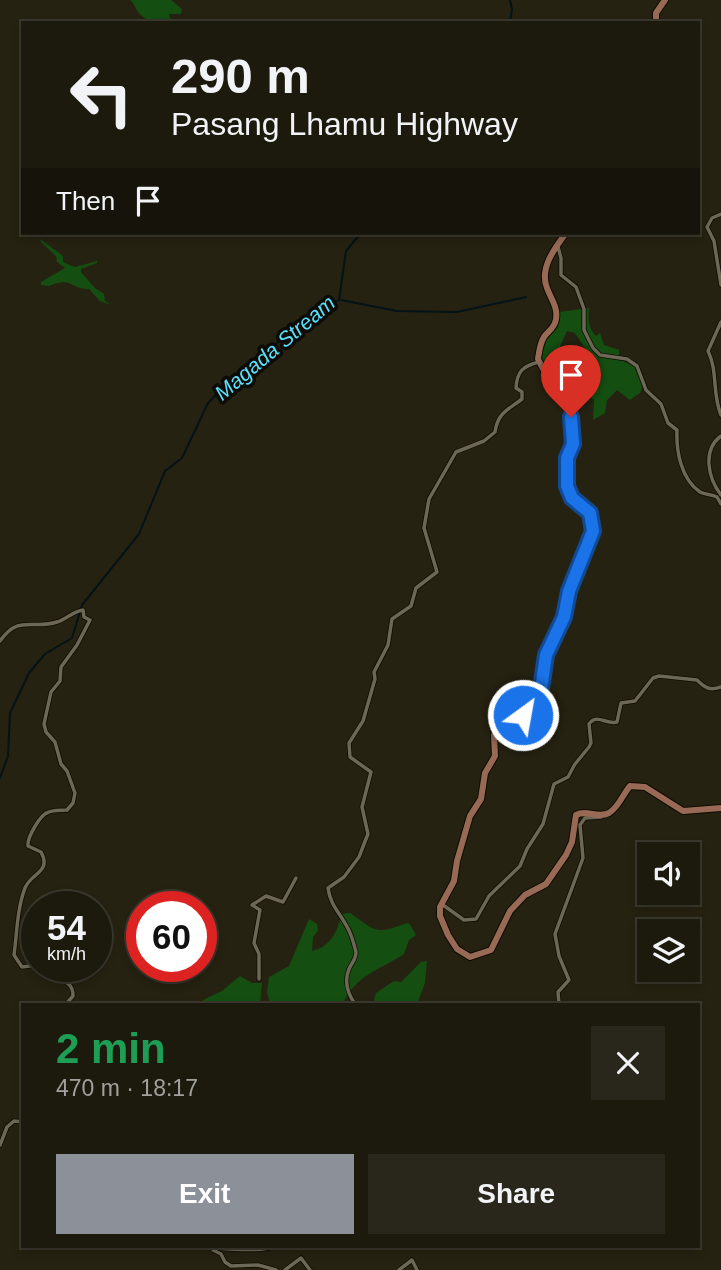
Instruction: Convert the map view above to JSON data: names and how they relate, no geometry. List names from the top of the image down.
{
  "water": ["Magada Stream"],
  "page": {
    "turn": ["290 m", "Pasang Lhamu Highway"],
    "then": "Then",
    "speed": "54 km/h",
    "limit": "60",
    "heading": ["2 min", "470 m · 18:17"],
    "buttons": ["Exit", "Share"]
  }
}
